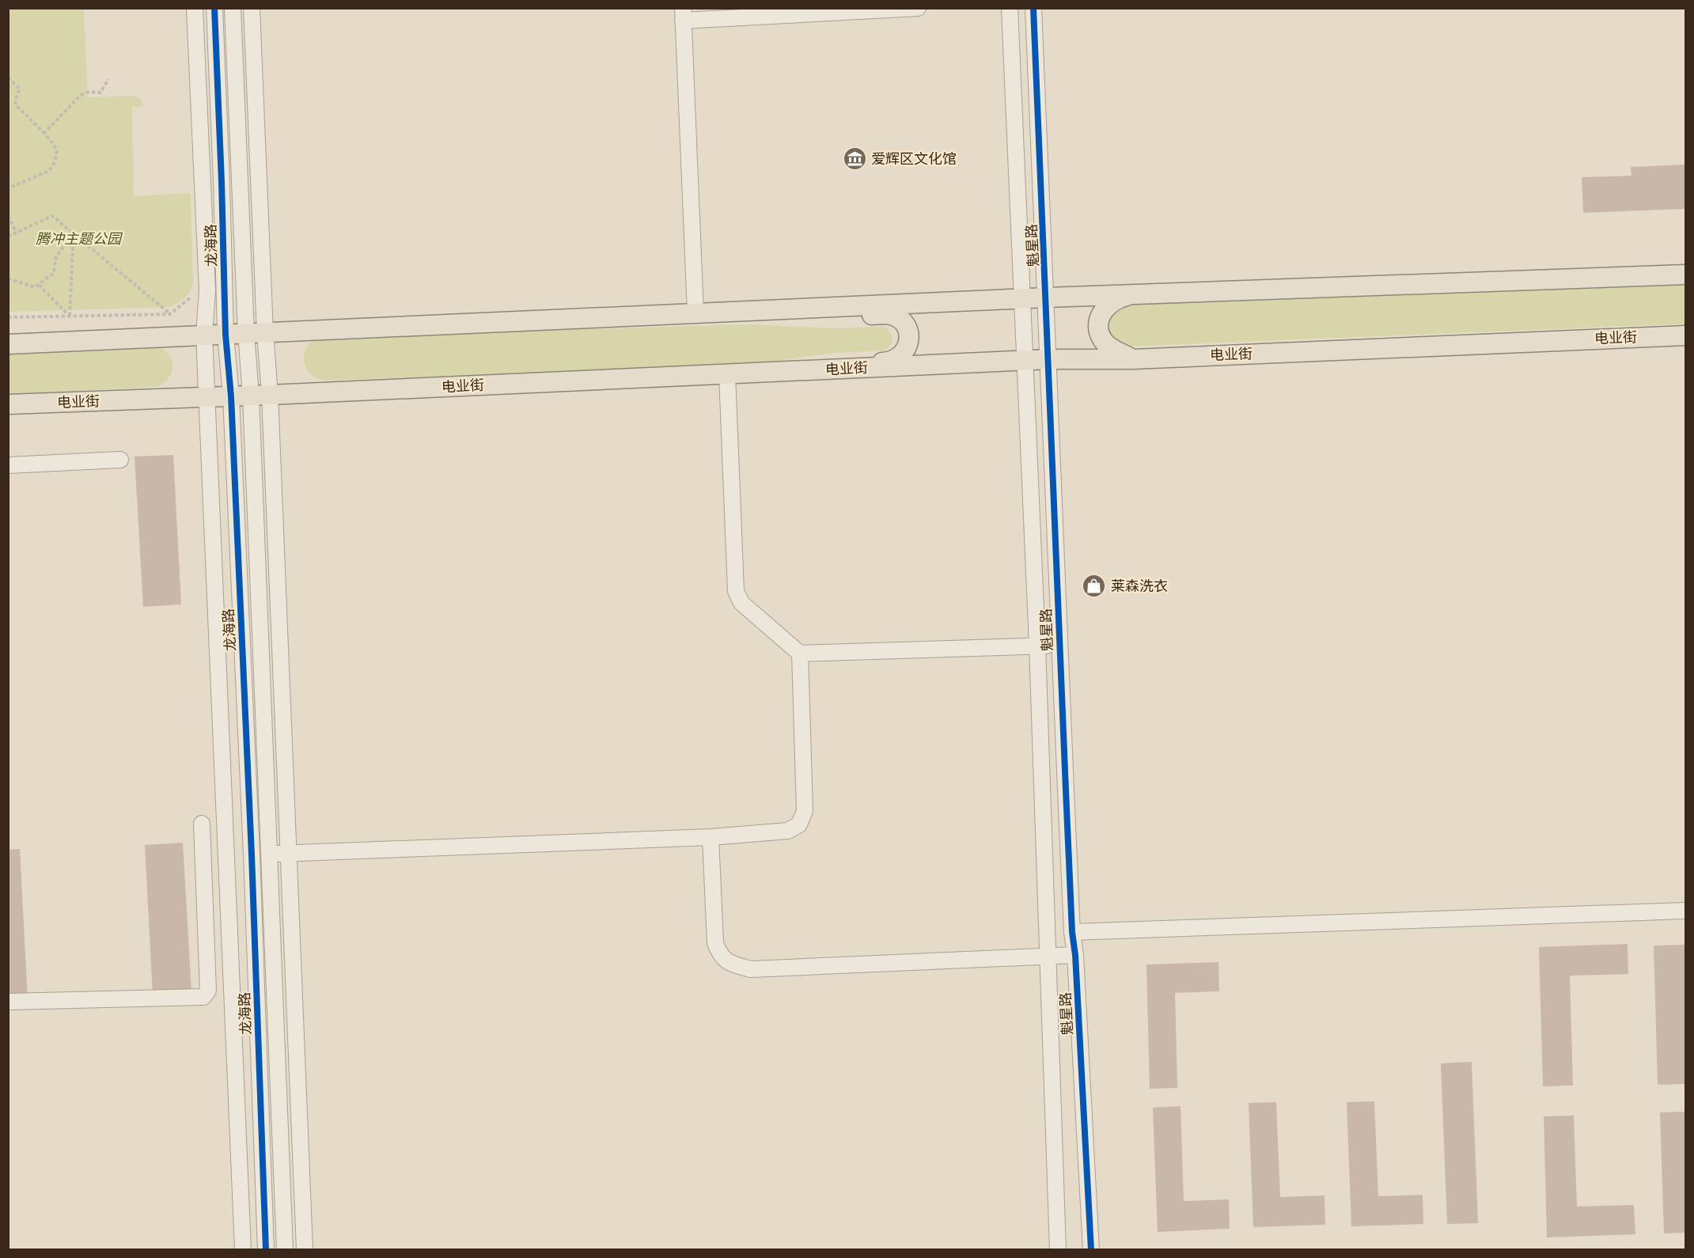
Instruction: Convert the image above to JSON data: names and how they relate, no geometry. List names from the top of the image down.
{
  "streets": {
    "main road": ["电业街"],
    "street": ["龙海路", "魁星路"]
  },
  "crossings": [
    ["龙海路", "电业街"],
    ["魁星路", "电业街"]
  ],
  "parks": ["腾冲主题公园"],
  "places": {
    "museum": ["爱辉区文化馆"],
    "shop": ["莱森洗衣"]
  }
}
